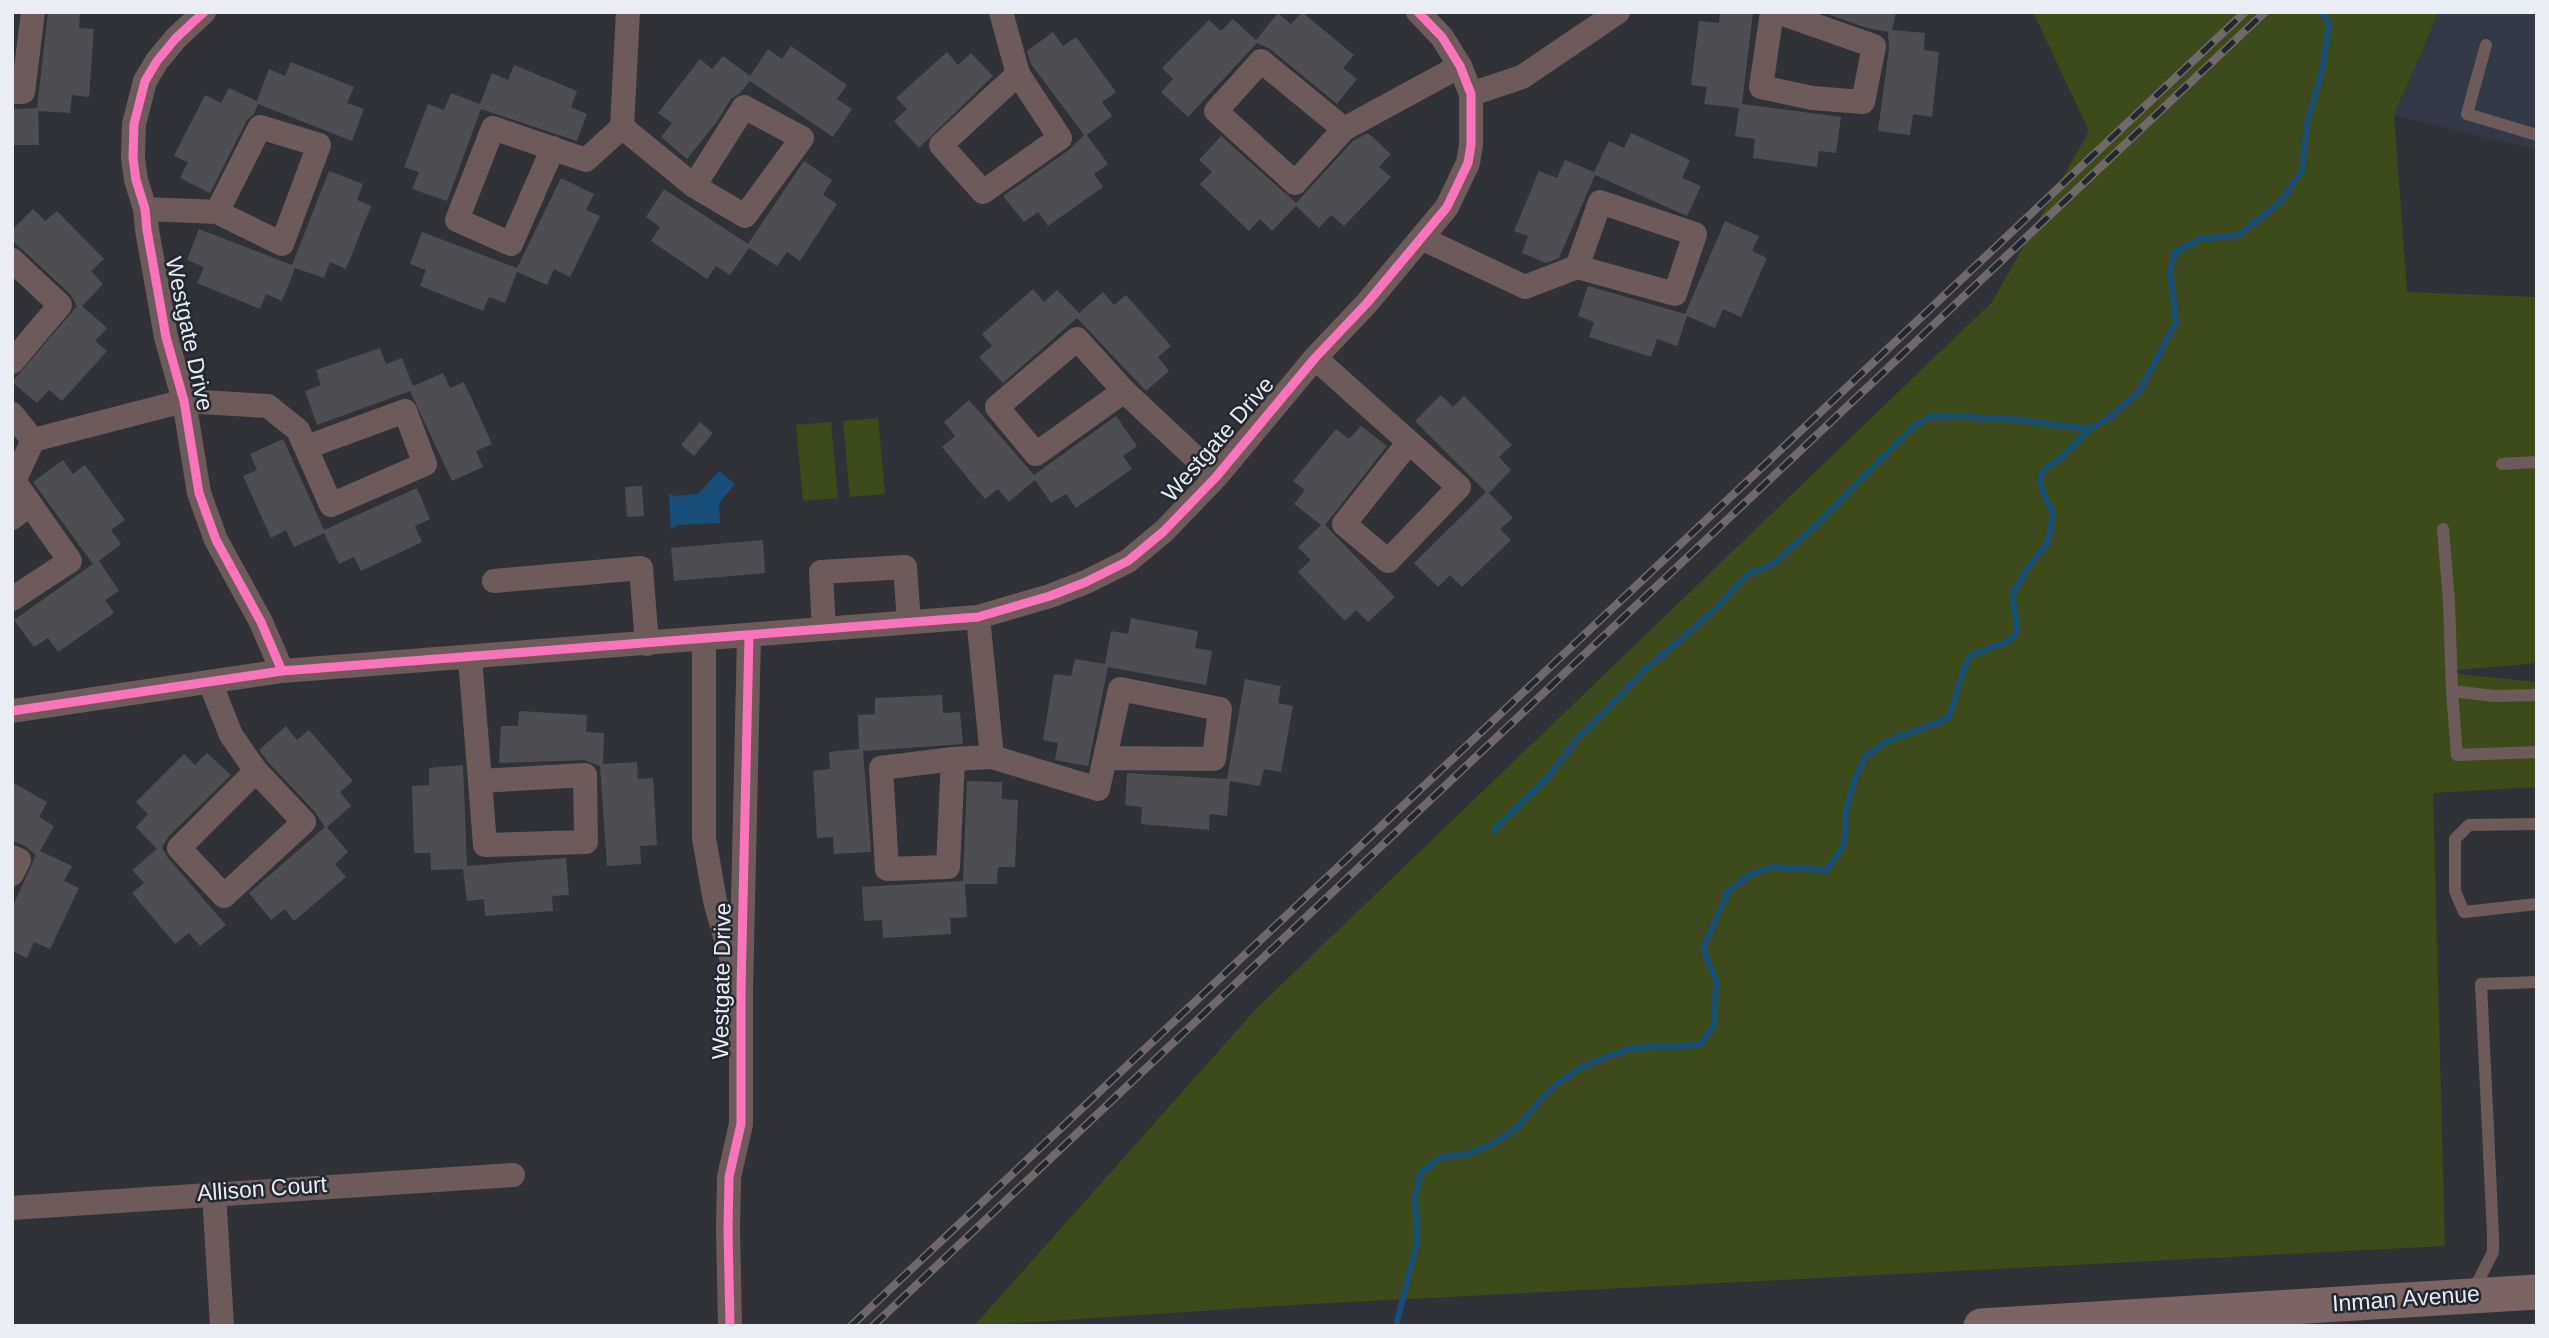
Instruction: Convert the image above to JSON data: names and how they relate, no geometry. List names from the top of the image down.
{
  "streets": {
    "main road": ["Inman Avenue"],
    "street": ["Westgate Drive", "Allison Court"]
  }
}
